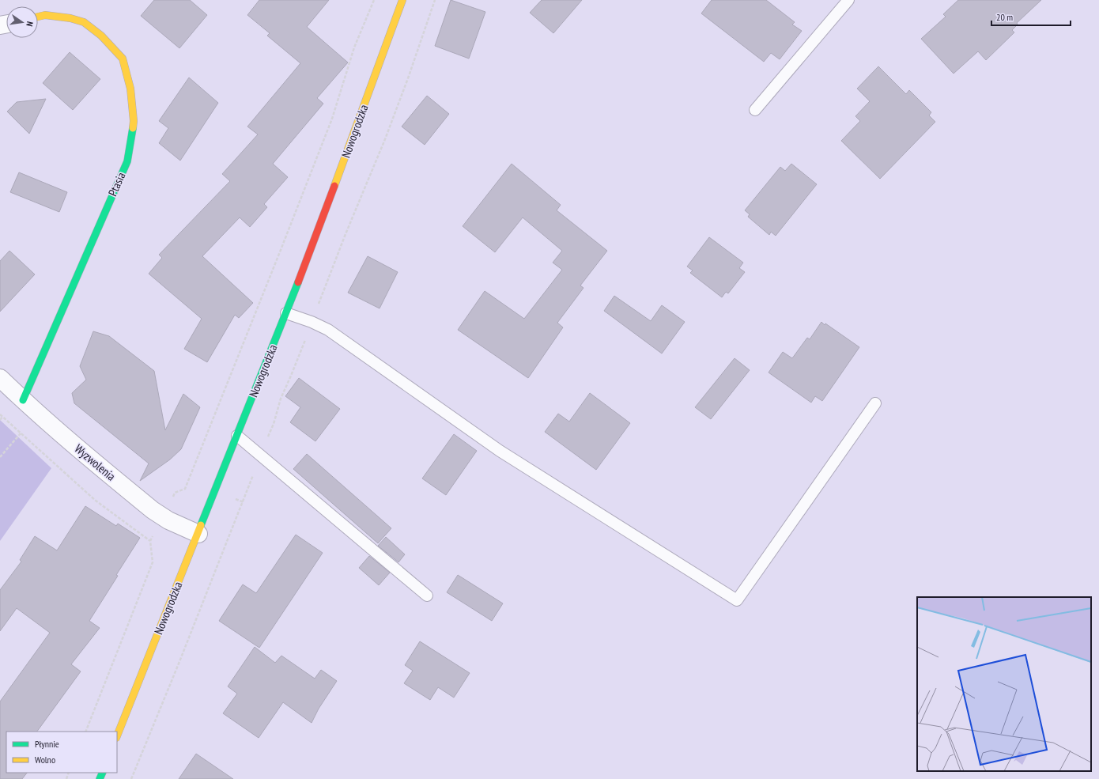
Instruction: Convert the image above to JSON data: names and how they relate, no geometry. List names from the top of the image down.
{
  "streets": {
    "street": ["Nowogrodzka", "Ptasia", "Wyzwolenia"]
  },
  "crossings": [
    ["Nowogrodzka", "Wyzwolenia"],
    ["Ptasia", "Wyzwolenia"]
  ],
  "legend": ["Płynnie", "Wolno"],
  "scale_bar": "20 m",
  "north": "right"
}
